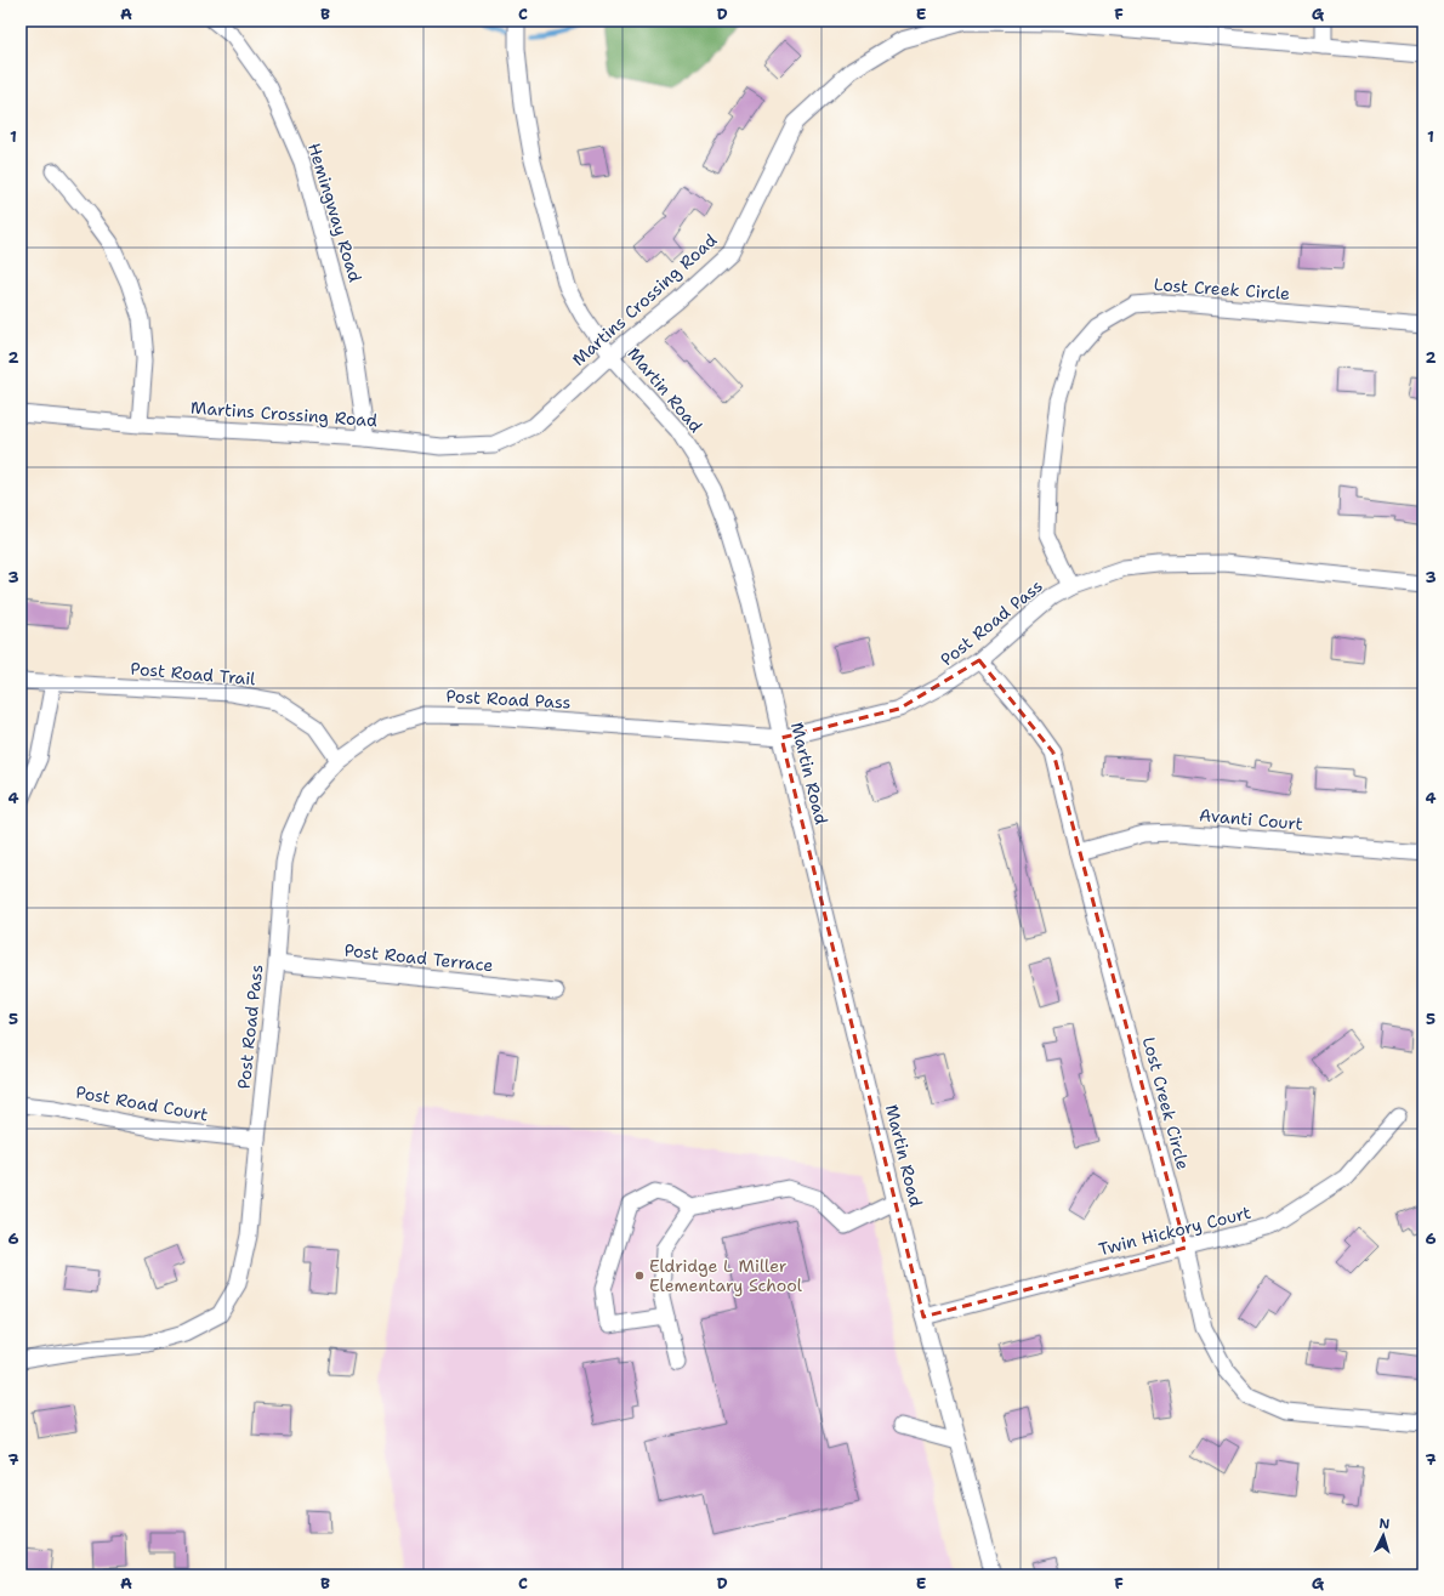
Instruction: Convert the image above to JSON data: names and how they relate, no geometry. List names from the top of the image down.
{
  "streets": {
    "street": [
      "Hemingway Road",
      "Lost Creek Circle",
      "Martins Crossing Road",
      "Martin Road",
      "Post Road Pass",
      "Post Road Trail",
      "Avanti Court",
      "Post Road Terrace",
      "Post Road Court",
      "Twin Hickory Court"
    ]
  },
  "crossings": [
    ["Hemingway Road", "Martins Crossing Road"],
    ["Lost Creek Circle", "Post Road Pass"],
    ["Lost Creek Circle", "Avanti Court"],
    ["Lost Creek Circle", "Twin Hickory Court"],
    ["Martins Crossing Road", "Martin Road"],
    ["Martin Road", "Post Road Pass"],
    ["Martin Road", "Twin Hickory Court"],
    ["Post Road Pass", "Post Road Trail"],
    ["Post Road Pass", "Post Road Terrace"],
    ["Post Road Pass", "Post Road Court"]
  ],
  "places": ["Eldridge L Miller Elementary School"],
  "north": "top",
  "grid": {
    "columns": [
      "A",
      "B",
      "C",
      "D",
      "E",
      "F",
      "G"
    ],
    "rows": [
      "1",
      "2",
      "3",
      "4",
      "5",
      "6",
      "7"
    ]
  }
}
